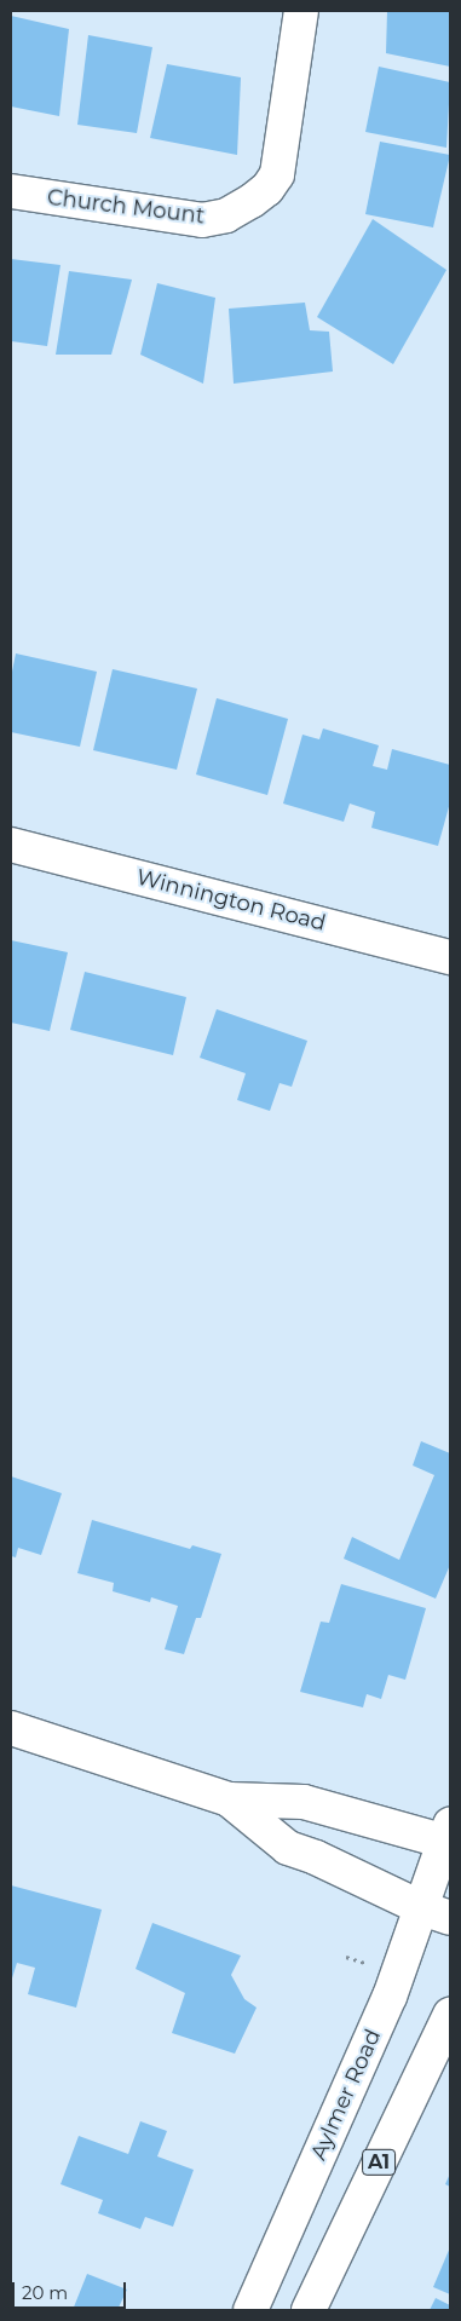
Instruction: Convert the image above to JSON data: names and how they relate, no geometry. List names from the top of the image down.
{
  "streets": {
    "main road": [
      "Church Mount",
      "Winnington Road",
      "Aylmer Road",
      "A1"
    ]
  },
  "scale_bar": "20 m"
}
